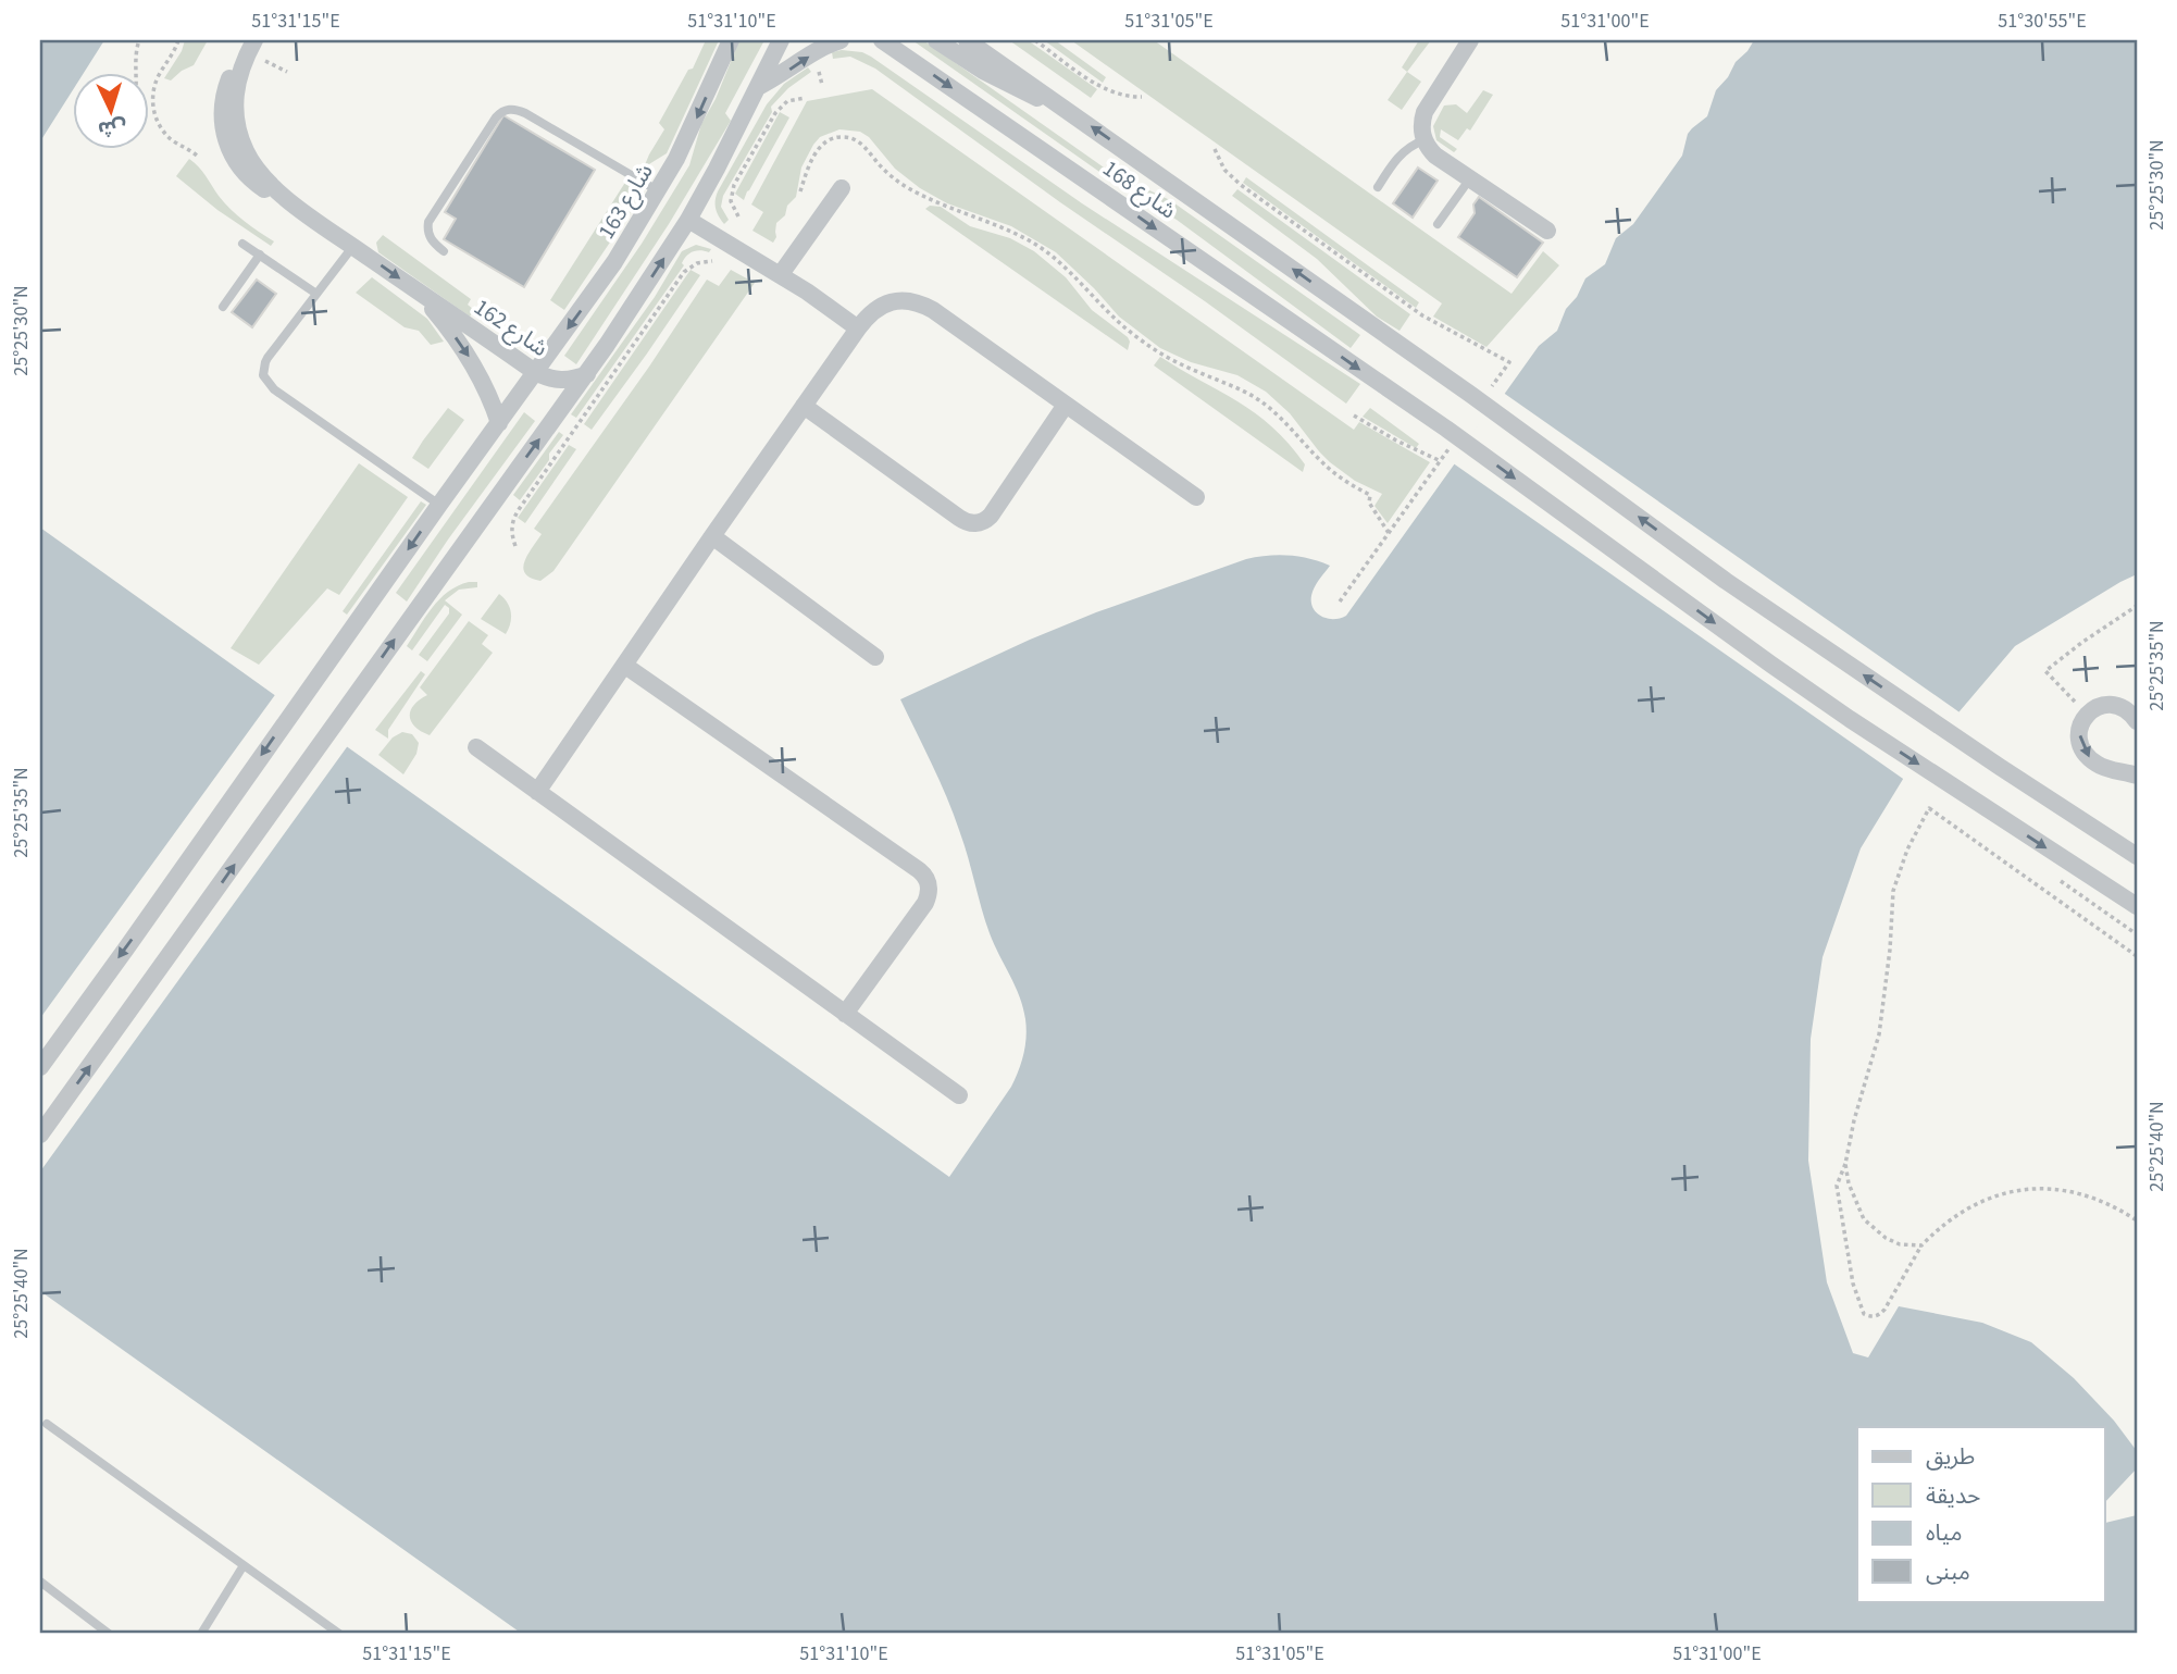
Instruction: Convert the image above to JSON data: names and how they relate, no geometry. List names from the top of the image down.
{
  "streets": {
    "street": ["شارع 168", "شارع 163", "شارع 162"]
  },
  "crossings": [
    ["شارع 163", "شارع 162"]
  ],
  "legend": [
    "طريق",
    "حديقة",
    "مياه",
    "مبنى"
  ],
  "north": "bottom",
  "coordinates": [
    "51°31'15\"E",
    "51°31'10\"E",
    "51°31'05\"E",
    "51°31'00\"E",
    "51°30'55\"E",
    "25°25'30\"N",
    "25°25'35\"N",
    "25°25'40\"N"
  ]
}
